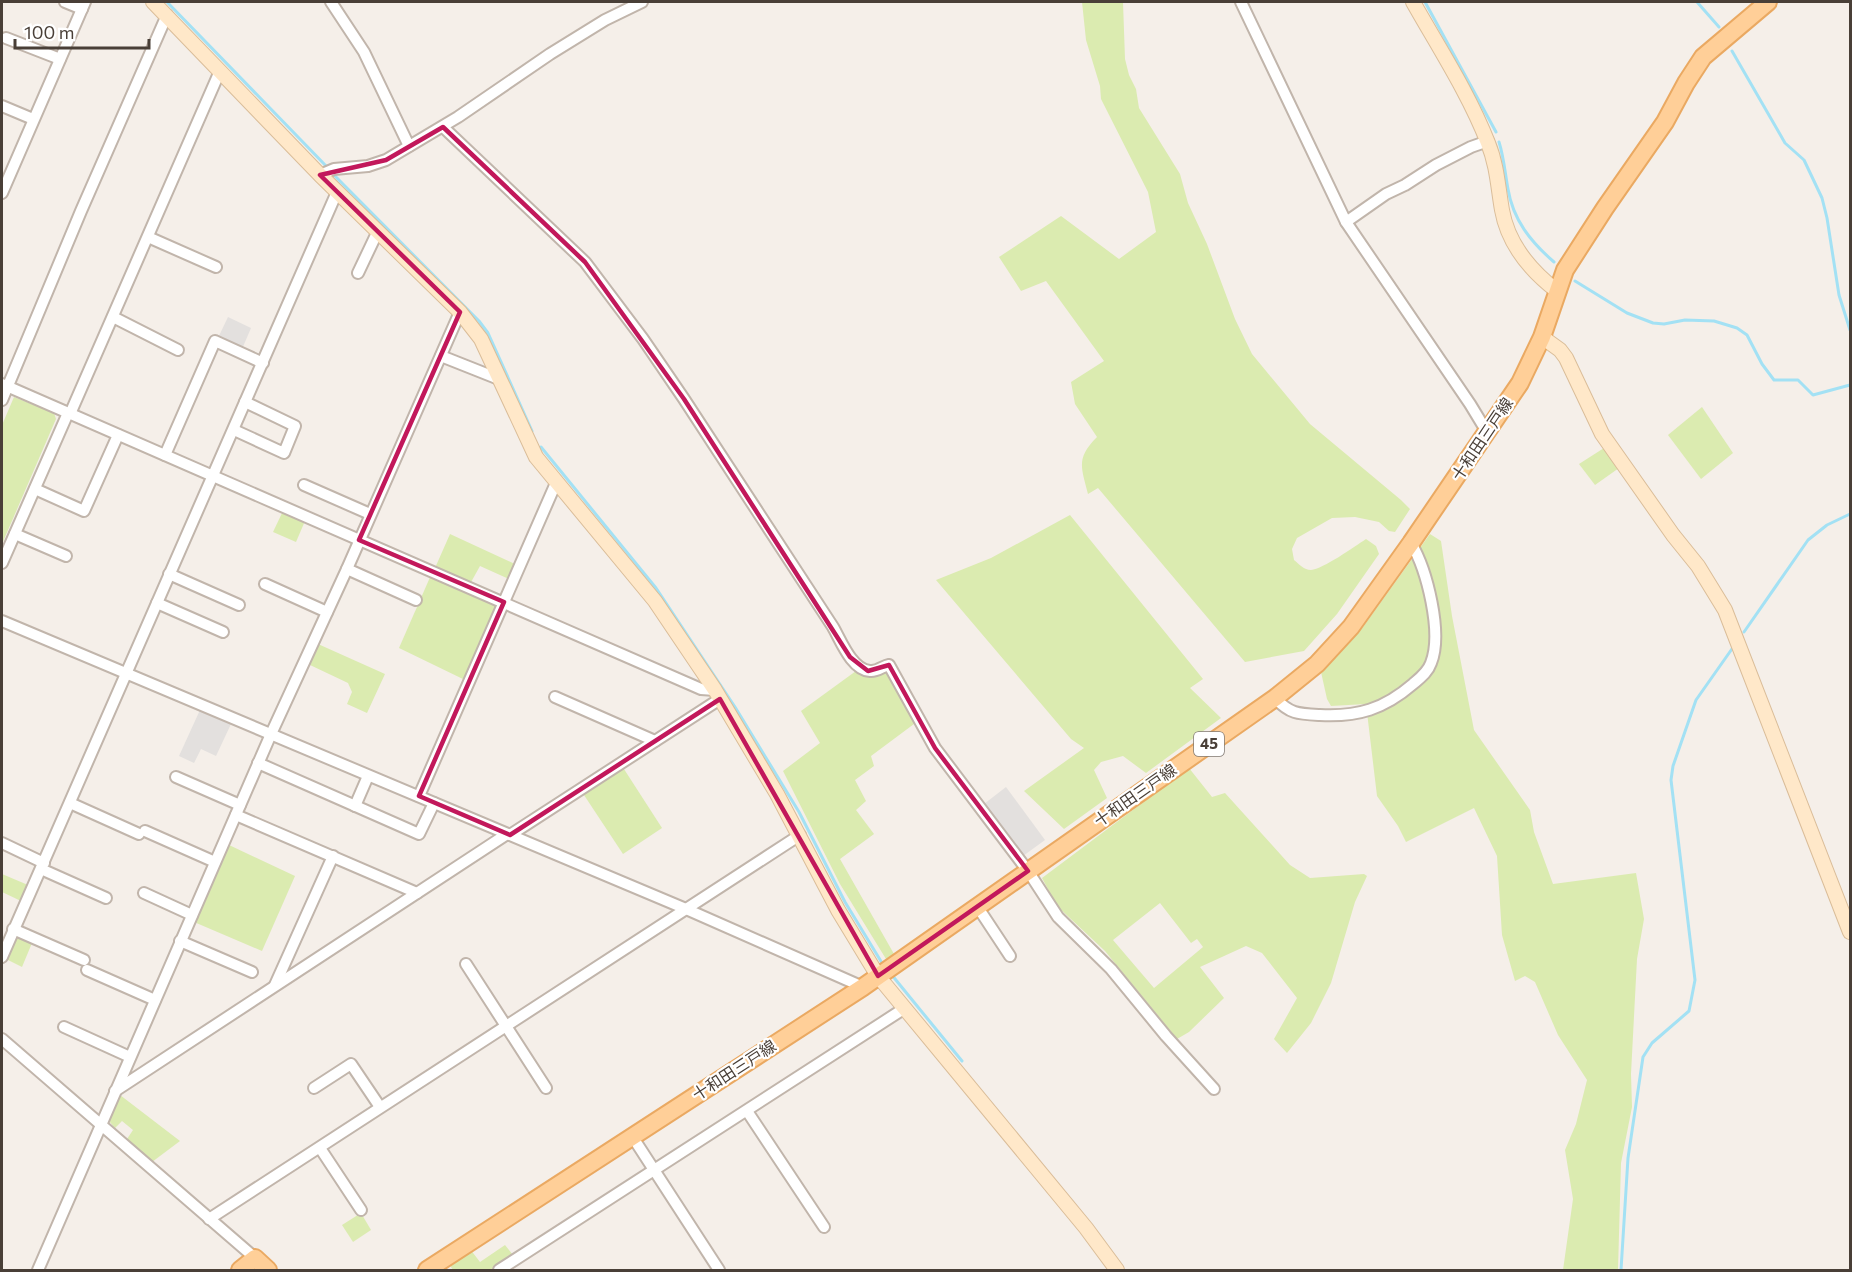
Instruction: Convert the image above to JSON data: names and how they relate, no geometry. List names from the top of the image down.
{
  "streets": {
    "main road": ["十和田三戸線", "45"]
  },
  "scale_bar": "100 m"
}
